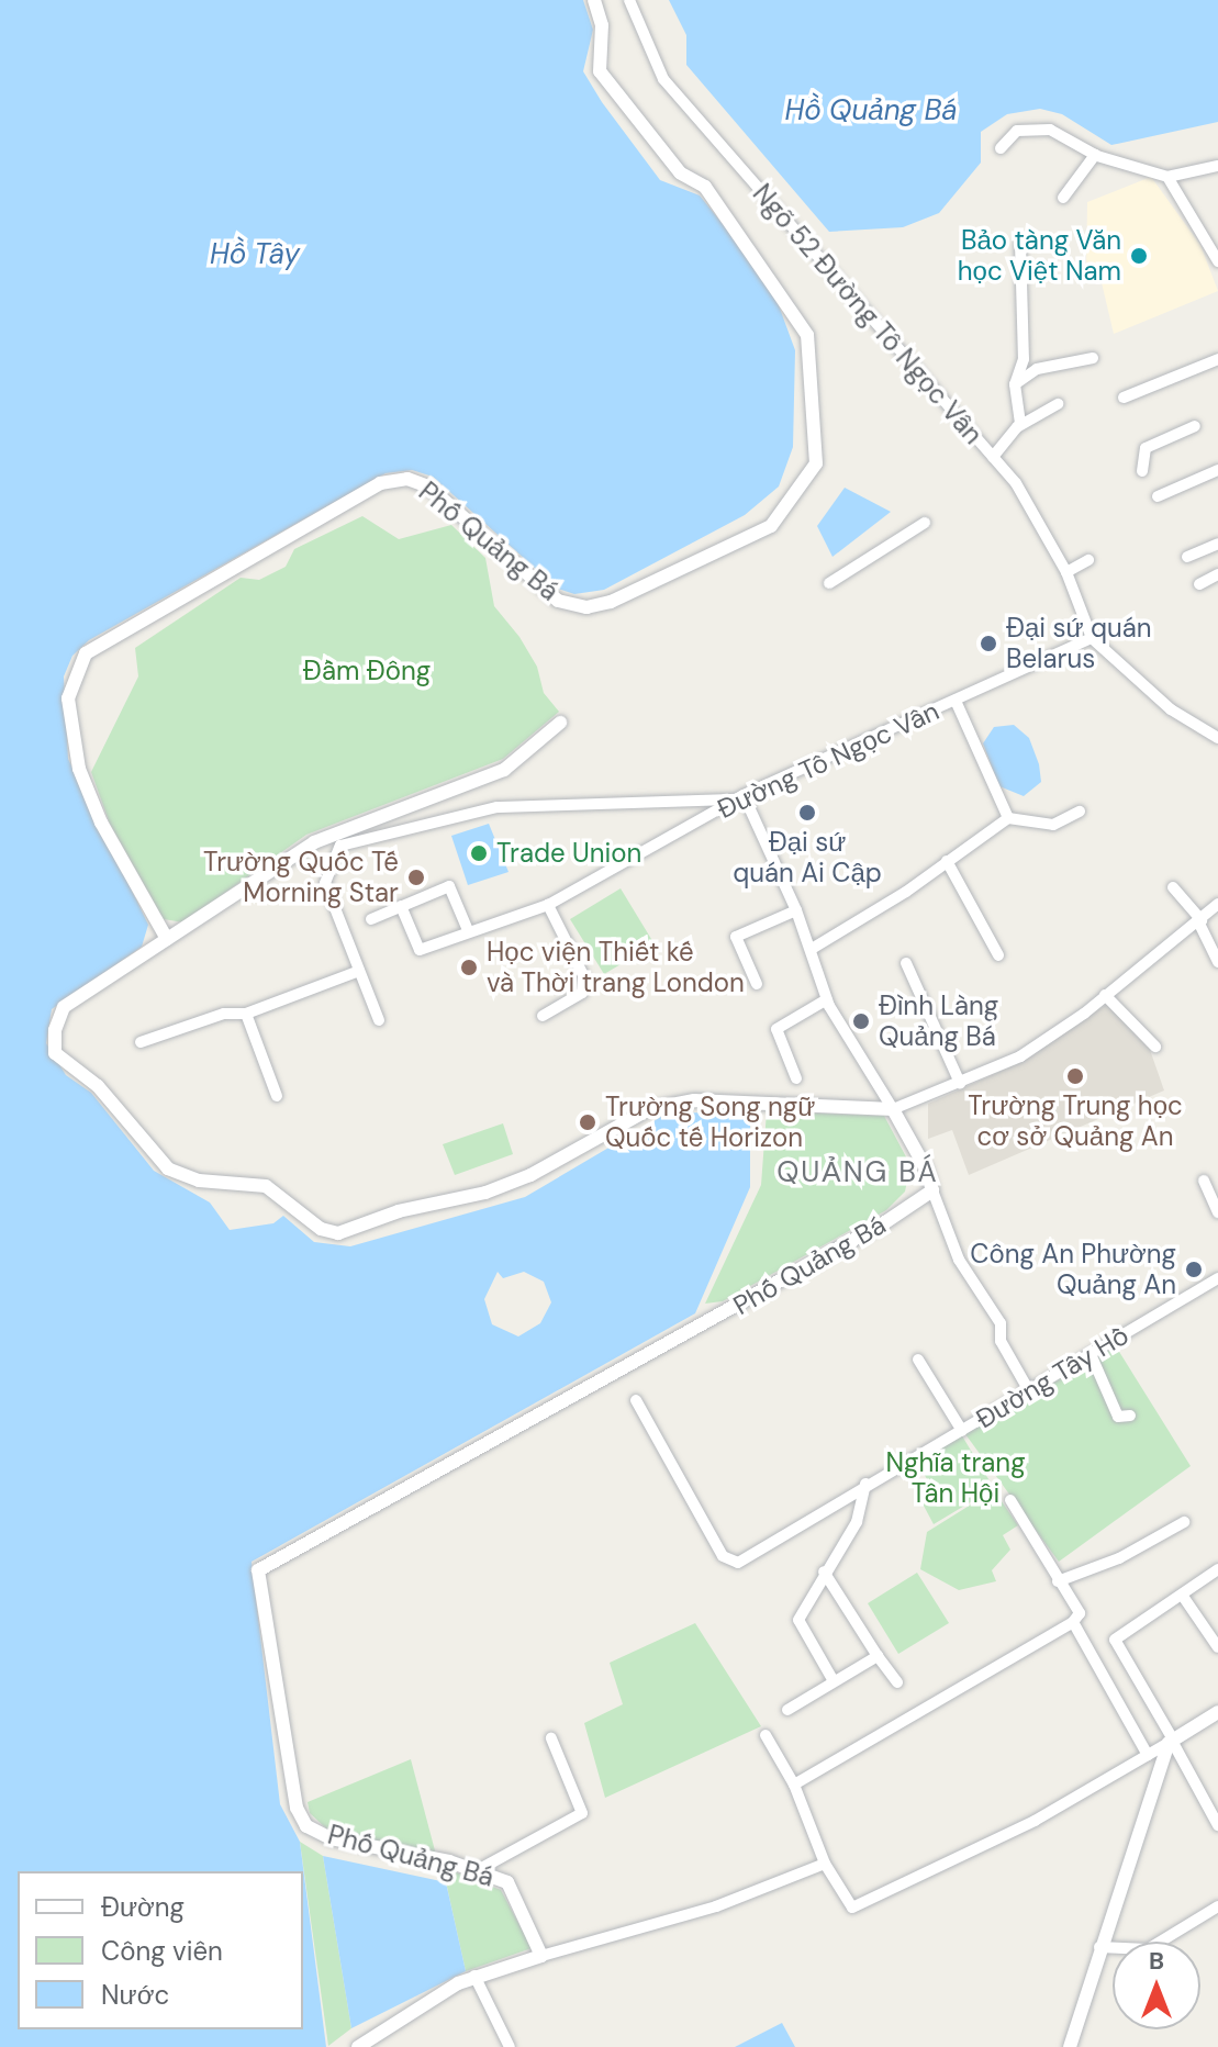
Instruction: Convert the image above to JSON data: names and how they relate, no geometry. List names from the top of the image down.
{
  "streets": {
    "street": [
      "Ngõ 52 Đường Tô Ngọc Vân",
      "Phố Quảng Bá",
      "Đường Tô Ngọc Vân",
      "Đường Tây Hồ"
    ]
  },
  "crossings": [
    ["Ngõ 52 Đường Tô Ngọc Vân", "Đường Tô Ngọc Vân"]
  ],
  "districts": ["QUẢNG BÁ"],
  "water": ["Hồ Quảng Bá", "Hồ Tây"],
  "parks": ["Đầm Đông", "Nghĩa trang Tân Hội"],
  "places": [
    "Bảo tàng Văn học Việt Nam",
    "Đại sứ quán Belarus",
    "Đại sứ quán Ai Cập",
    "Trade Union",
    "Trường Quốc Tế Morning Star",
    "Học viện Thiết kế và Thời trang London",
    "Đình Làng Quảng Bá",
    "Trường Trung học cơ sở Quảng An",
    "Trường Song ngữ Quốc tế Horizon",
    "Công An Phường Quảng An"
  ],
  "legend": ["Đường", "Công viên", "Nước"],
  "north": "top"
}
